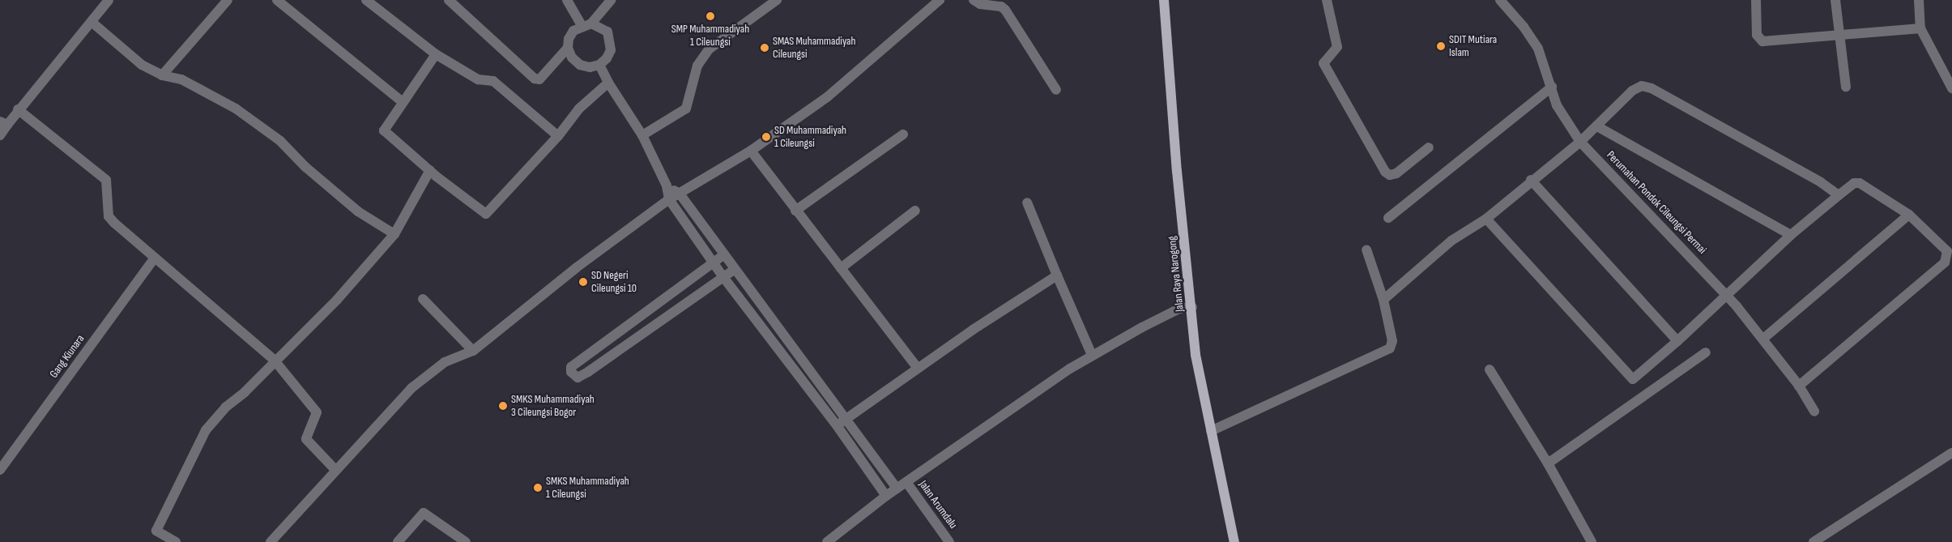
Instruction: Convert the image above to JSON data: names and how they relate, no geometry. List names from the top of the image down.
{
  "streets": {
    "main road": ["Jalan Raya Narogong"],
    "street": ["Perumahan Pondok Cileungsi Permai", "Gang Kiunara", "Jalan Arumdalu"]
  },
  "places": [
    "SMP Muhammadiyah 1 Cileungsi",
    "SDIT Mutiara Islam",
    "SMAS Muhammadiyah Cileungsi",
    "SD Muhammadiyah 1 Cileungsi",
    "SD Negeri Cileungsi 10",
    "SMKS Muhammadiyah 3 Cileungsi Bogor",
    "SMKS Muhammadiyah 1 Cileungsi"
  ]
}
